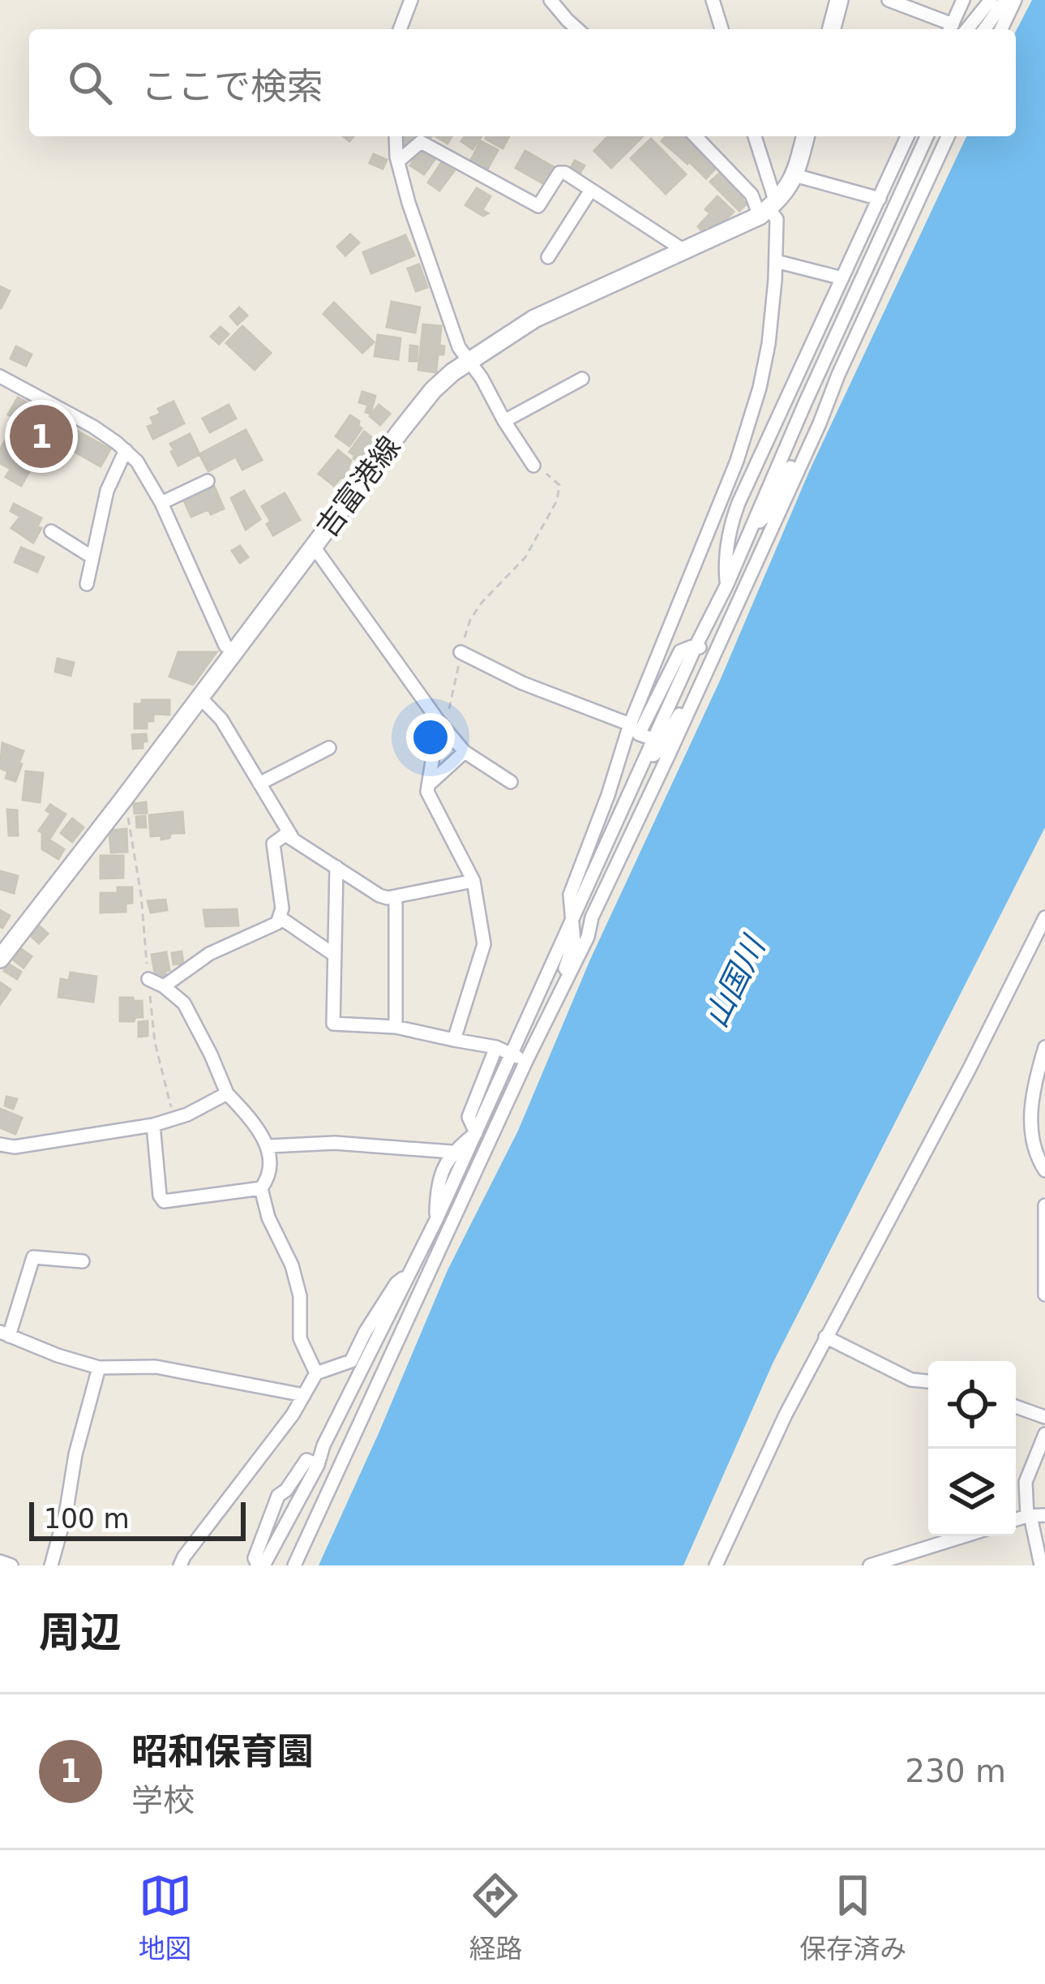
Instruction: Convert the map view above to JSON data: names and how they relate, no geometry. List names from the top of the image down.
{
  "streets": {
    "main road": ["吉富港線"]
  },
  "water": ["山国川"],
  "scale_bar": "100 m",
  "page": {
    "search": "ここで検索",
    "pins": "1",
    "scale": "100 m",
    "heading": "周辺",
    "list": [
      {
        "mark": "1",
        "name": "昭和保育園",
        "note": "学校",
        "value": "230 m"
      }
    ],
    "nav": ["地図", "経路", "保存済み"]
  }
}
